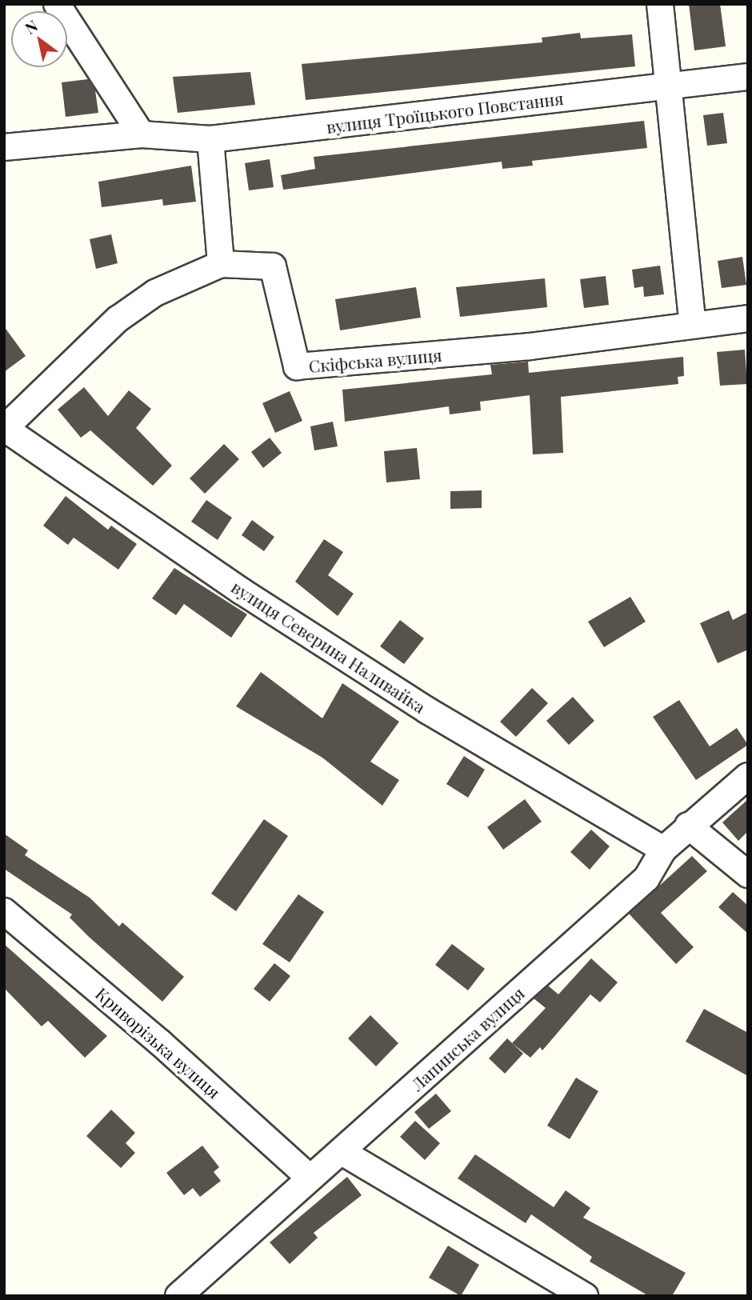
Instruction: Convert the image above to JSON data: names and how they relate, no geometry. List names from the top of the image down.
{
  "streets": {
    "street": [
      "вулиця Троїцького Повстання",
      "Скіфська вулиця",
      "вулиця Северина Наливайка",
      "Лапинська вулиця",
      "Криворізька вулиця"
    ]
  },
  "crossings": [
    ["Скіфська вулиця", "вулиця Северина Наливайка"],
    ["вулиця Северина Наливайка", "Лапинська вулиця"],
    ["Лапинська вулиця", "Криворізька вулиця"]
  ],
  "north": "top left"
}
